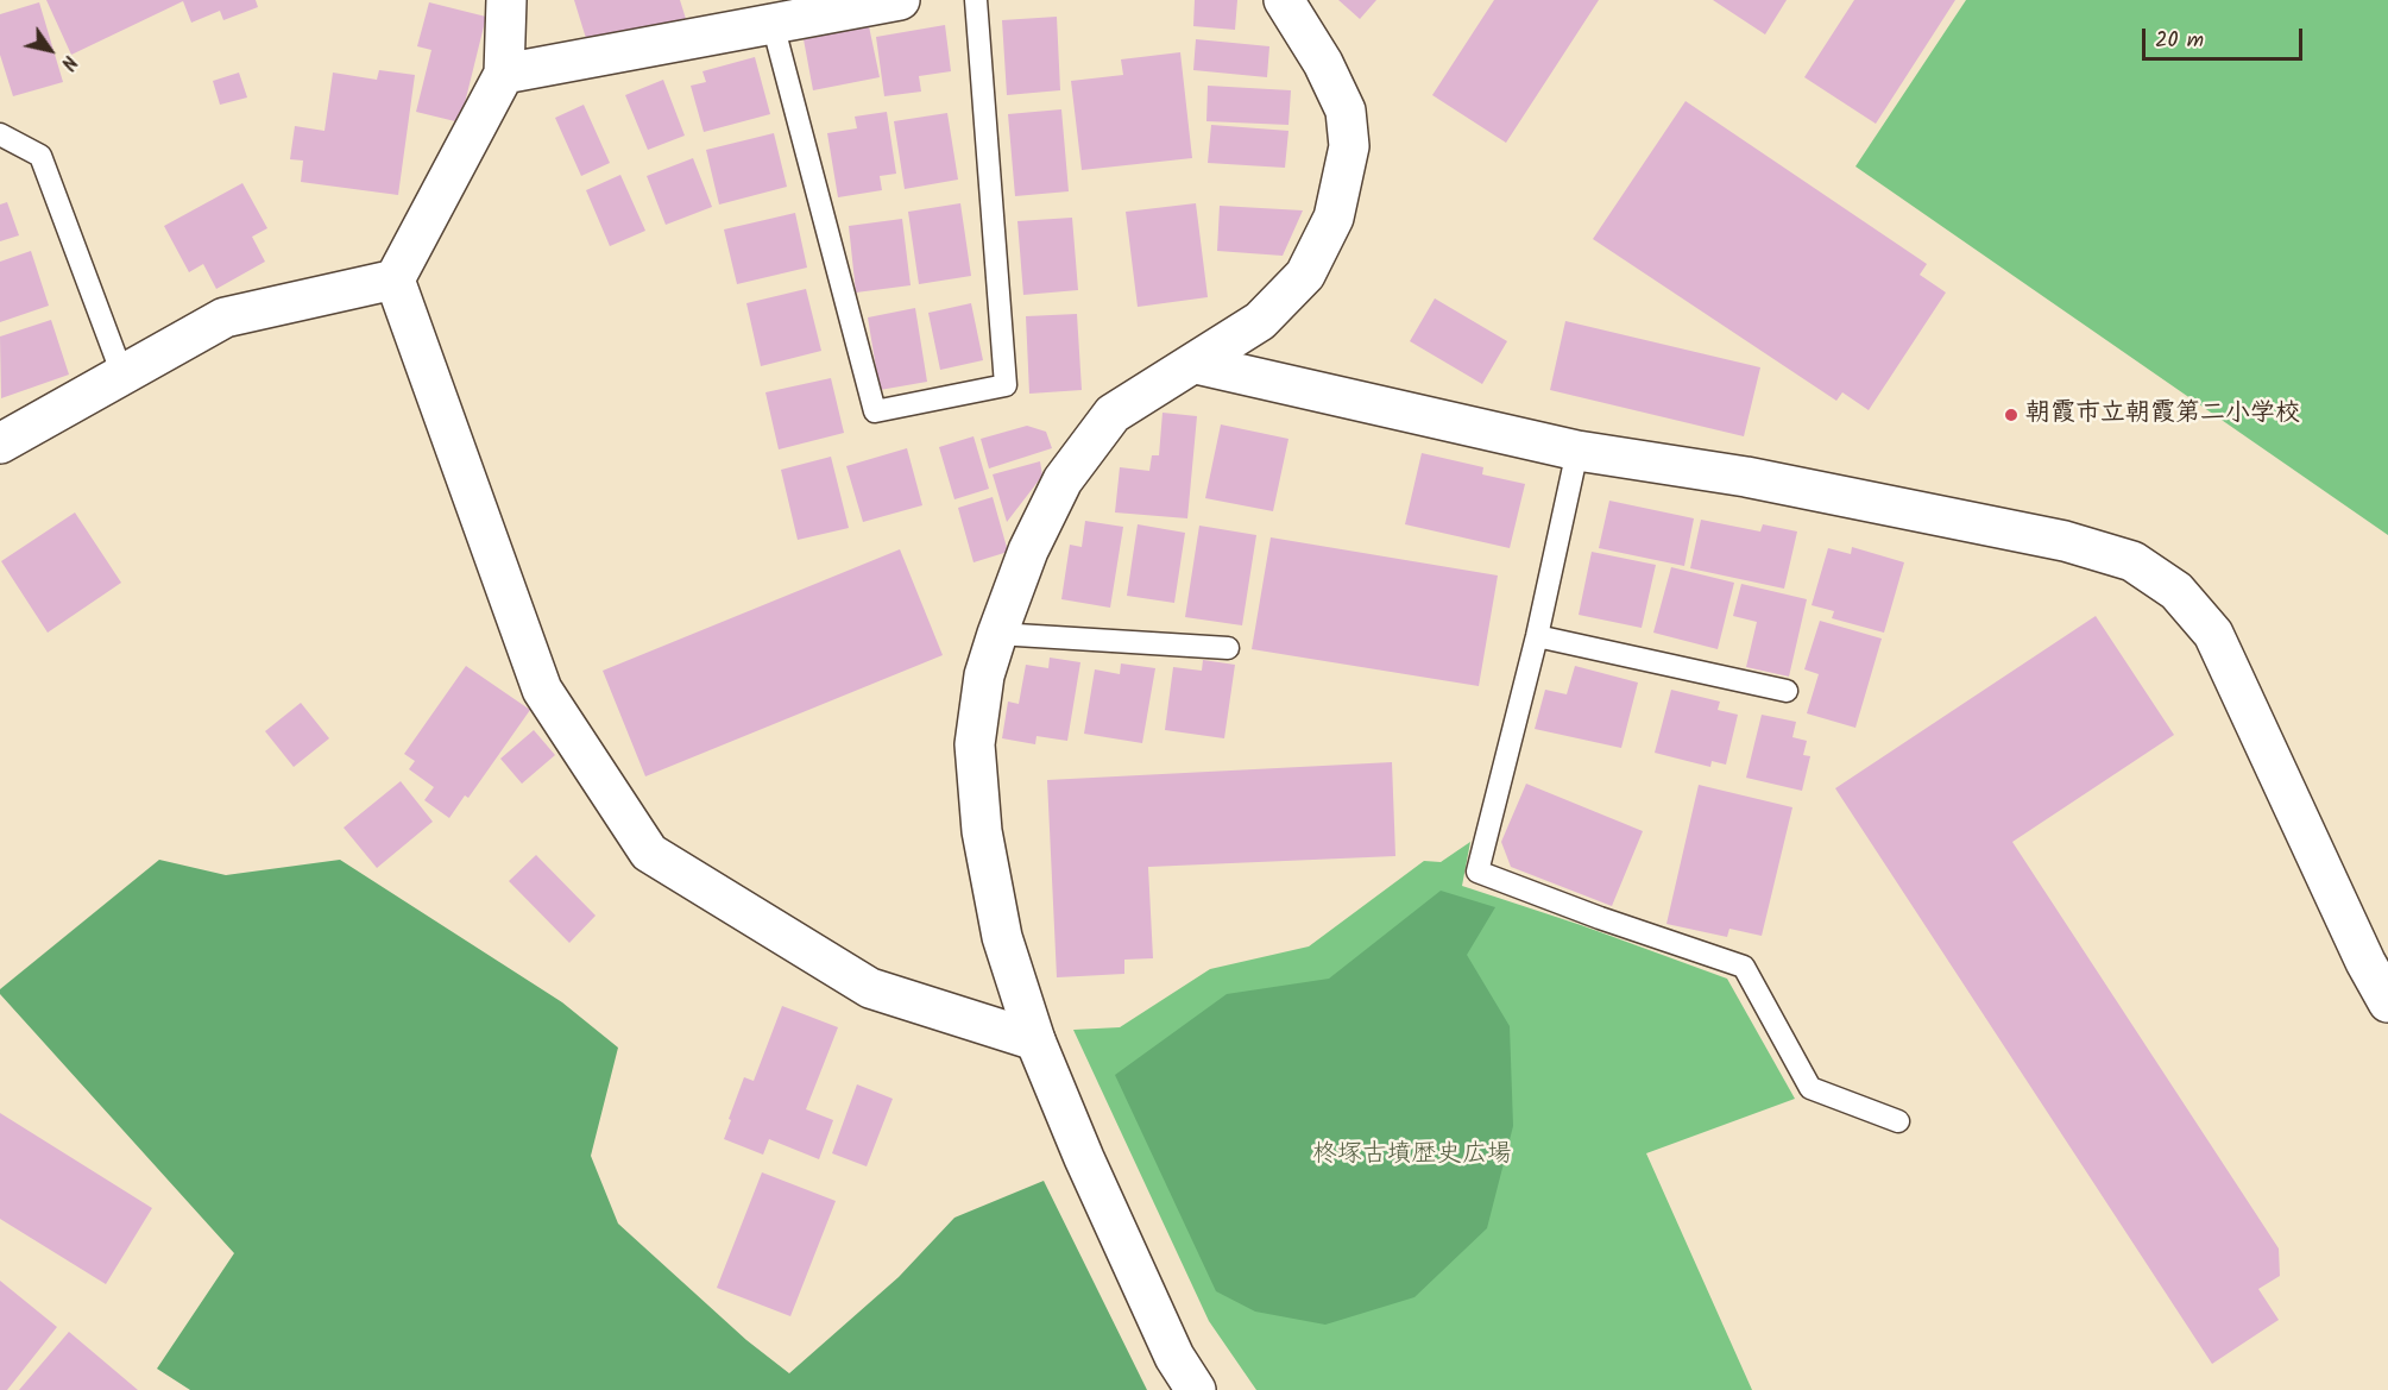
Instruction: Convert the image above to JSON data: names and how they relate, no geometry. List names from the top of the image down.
{
  "parks": ["柊塚古墳歴史広場"],
  "places": ["朝霞市立朝霞第二小学校"],
  "scale_bar": "20 m",
  "north": "bottom right"
}
